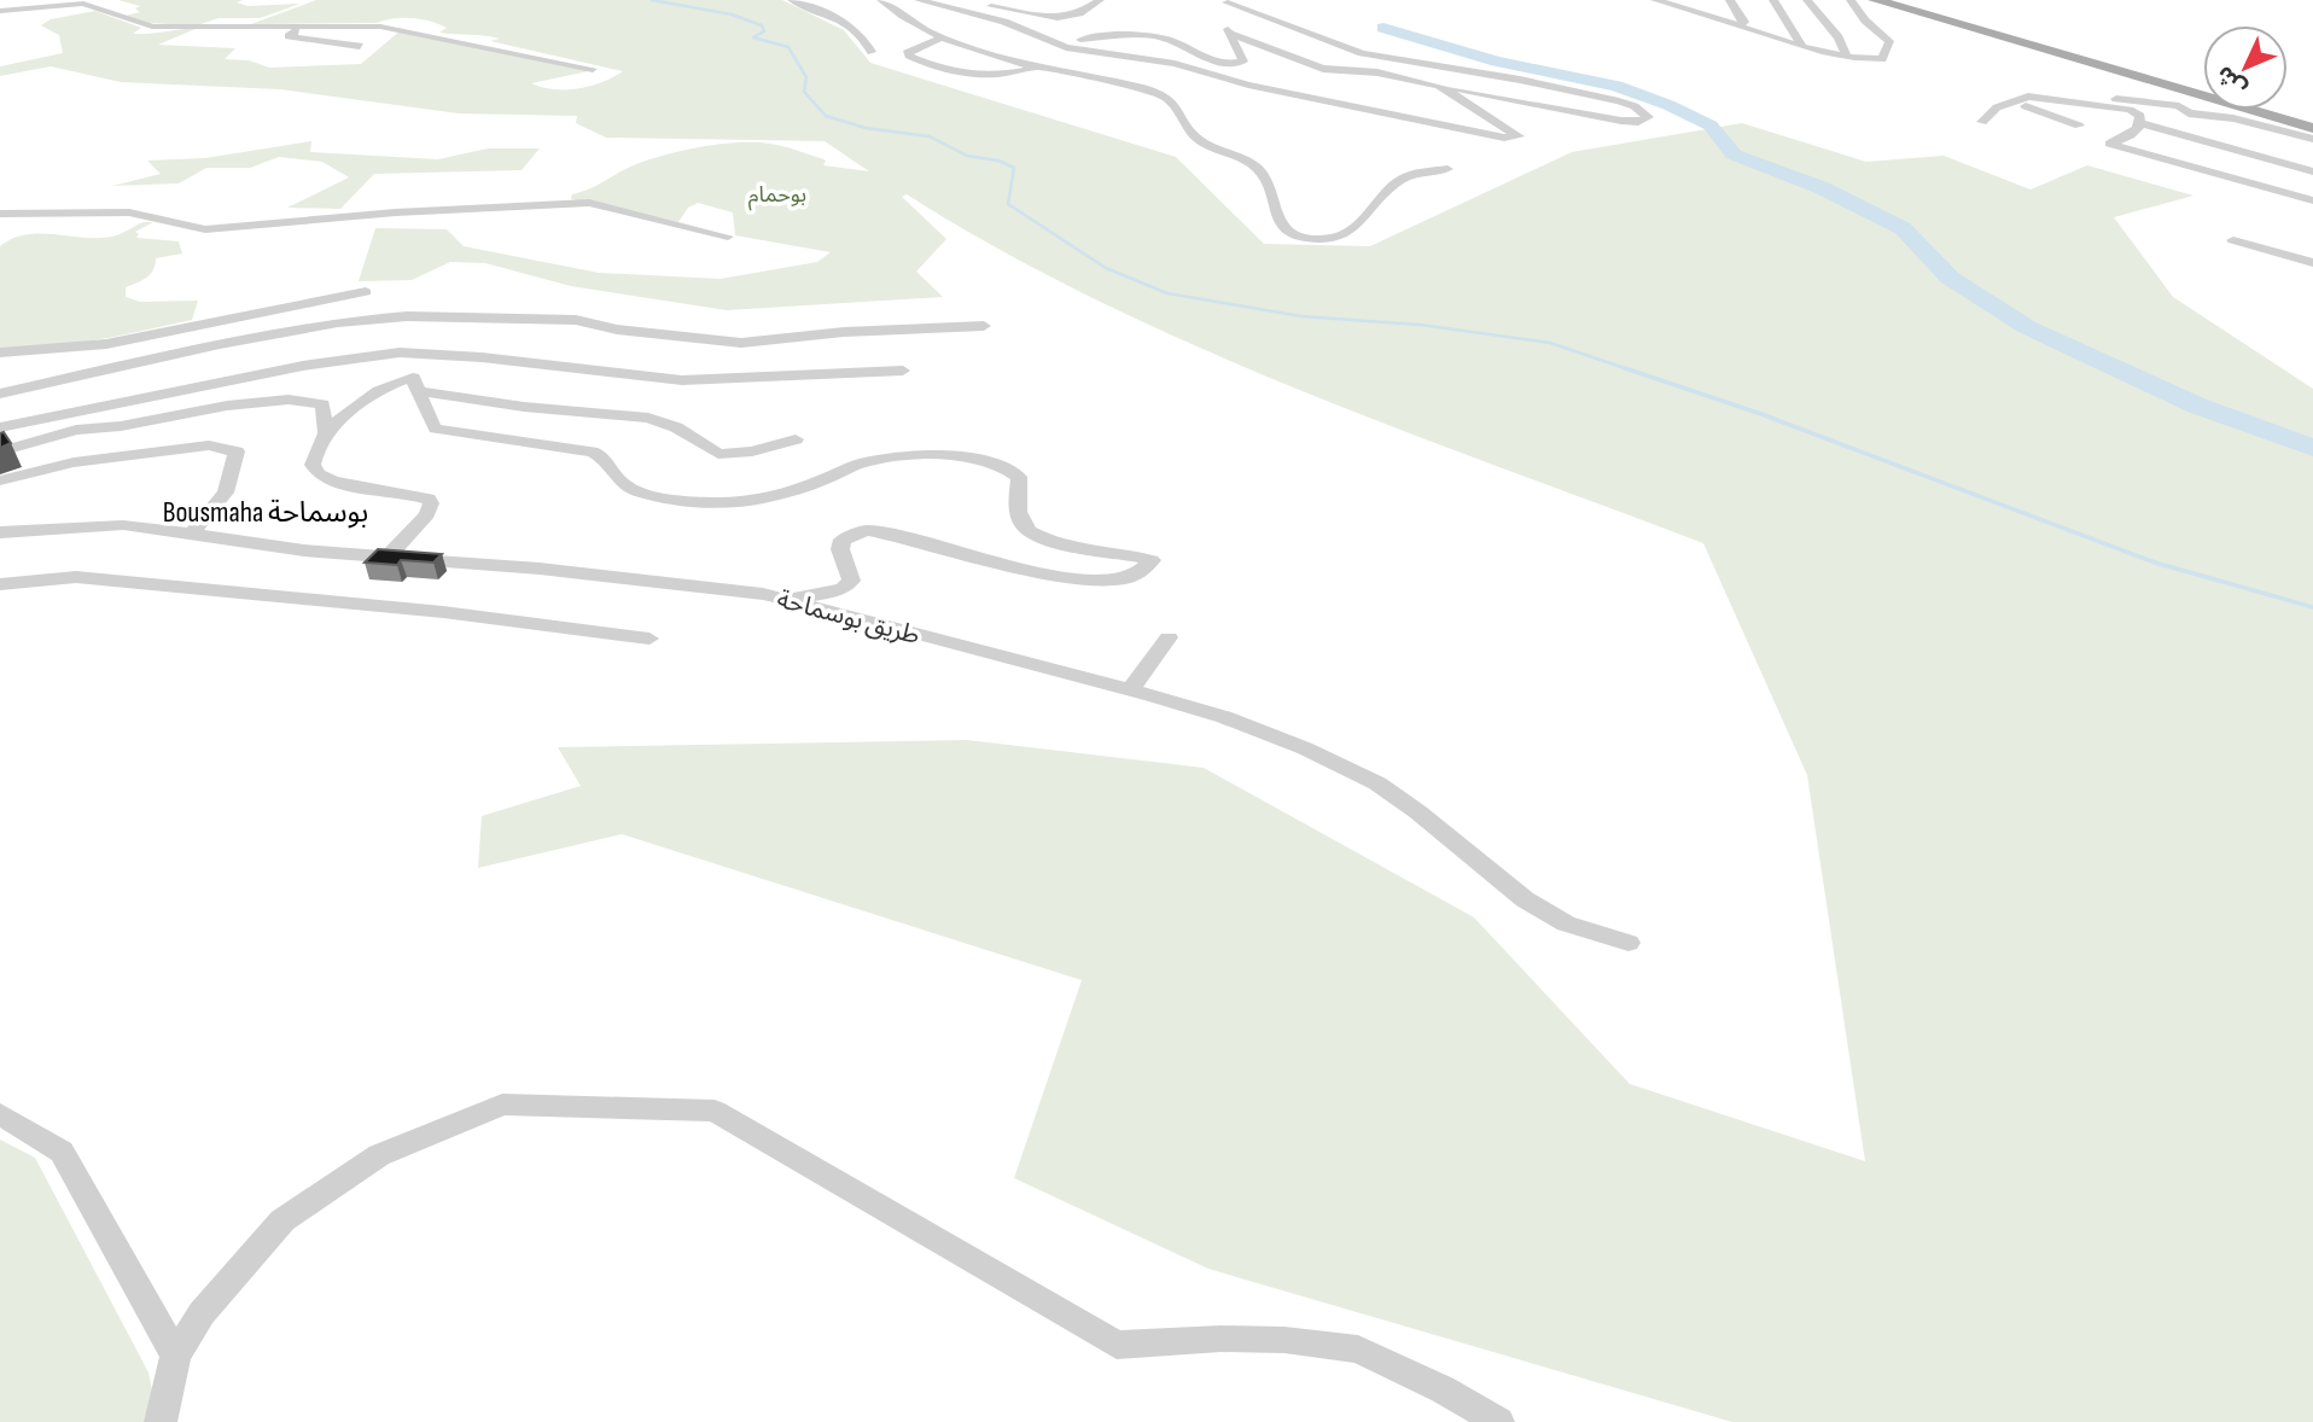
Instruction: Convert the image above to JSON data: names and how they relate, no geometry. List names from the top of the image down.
{
  "streets": {
    "street": ["طريق بوسماحة"]
  },
  "districts": ["Bousmaha بوسماحة"],
  "parks": ["بوحمام"],
  "north": "bottom left"
}
